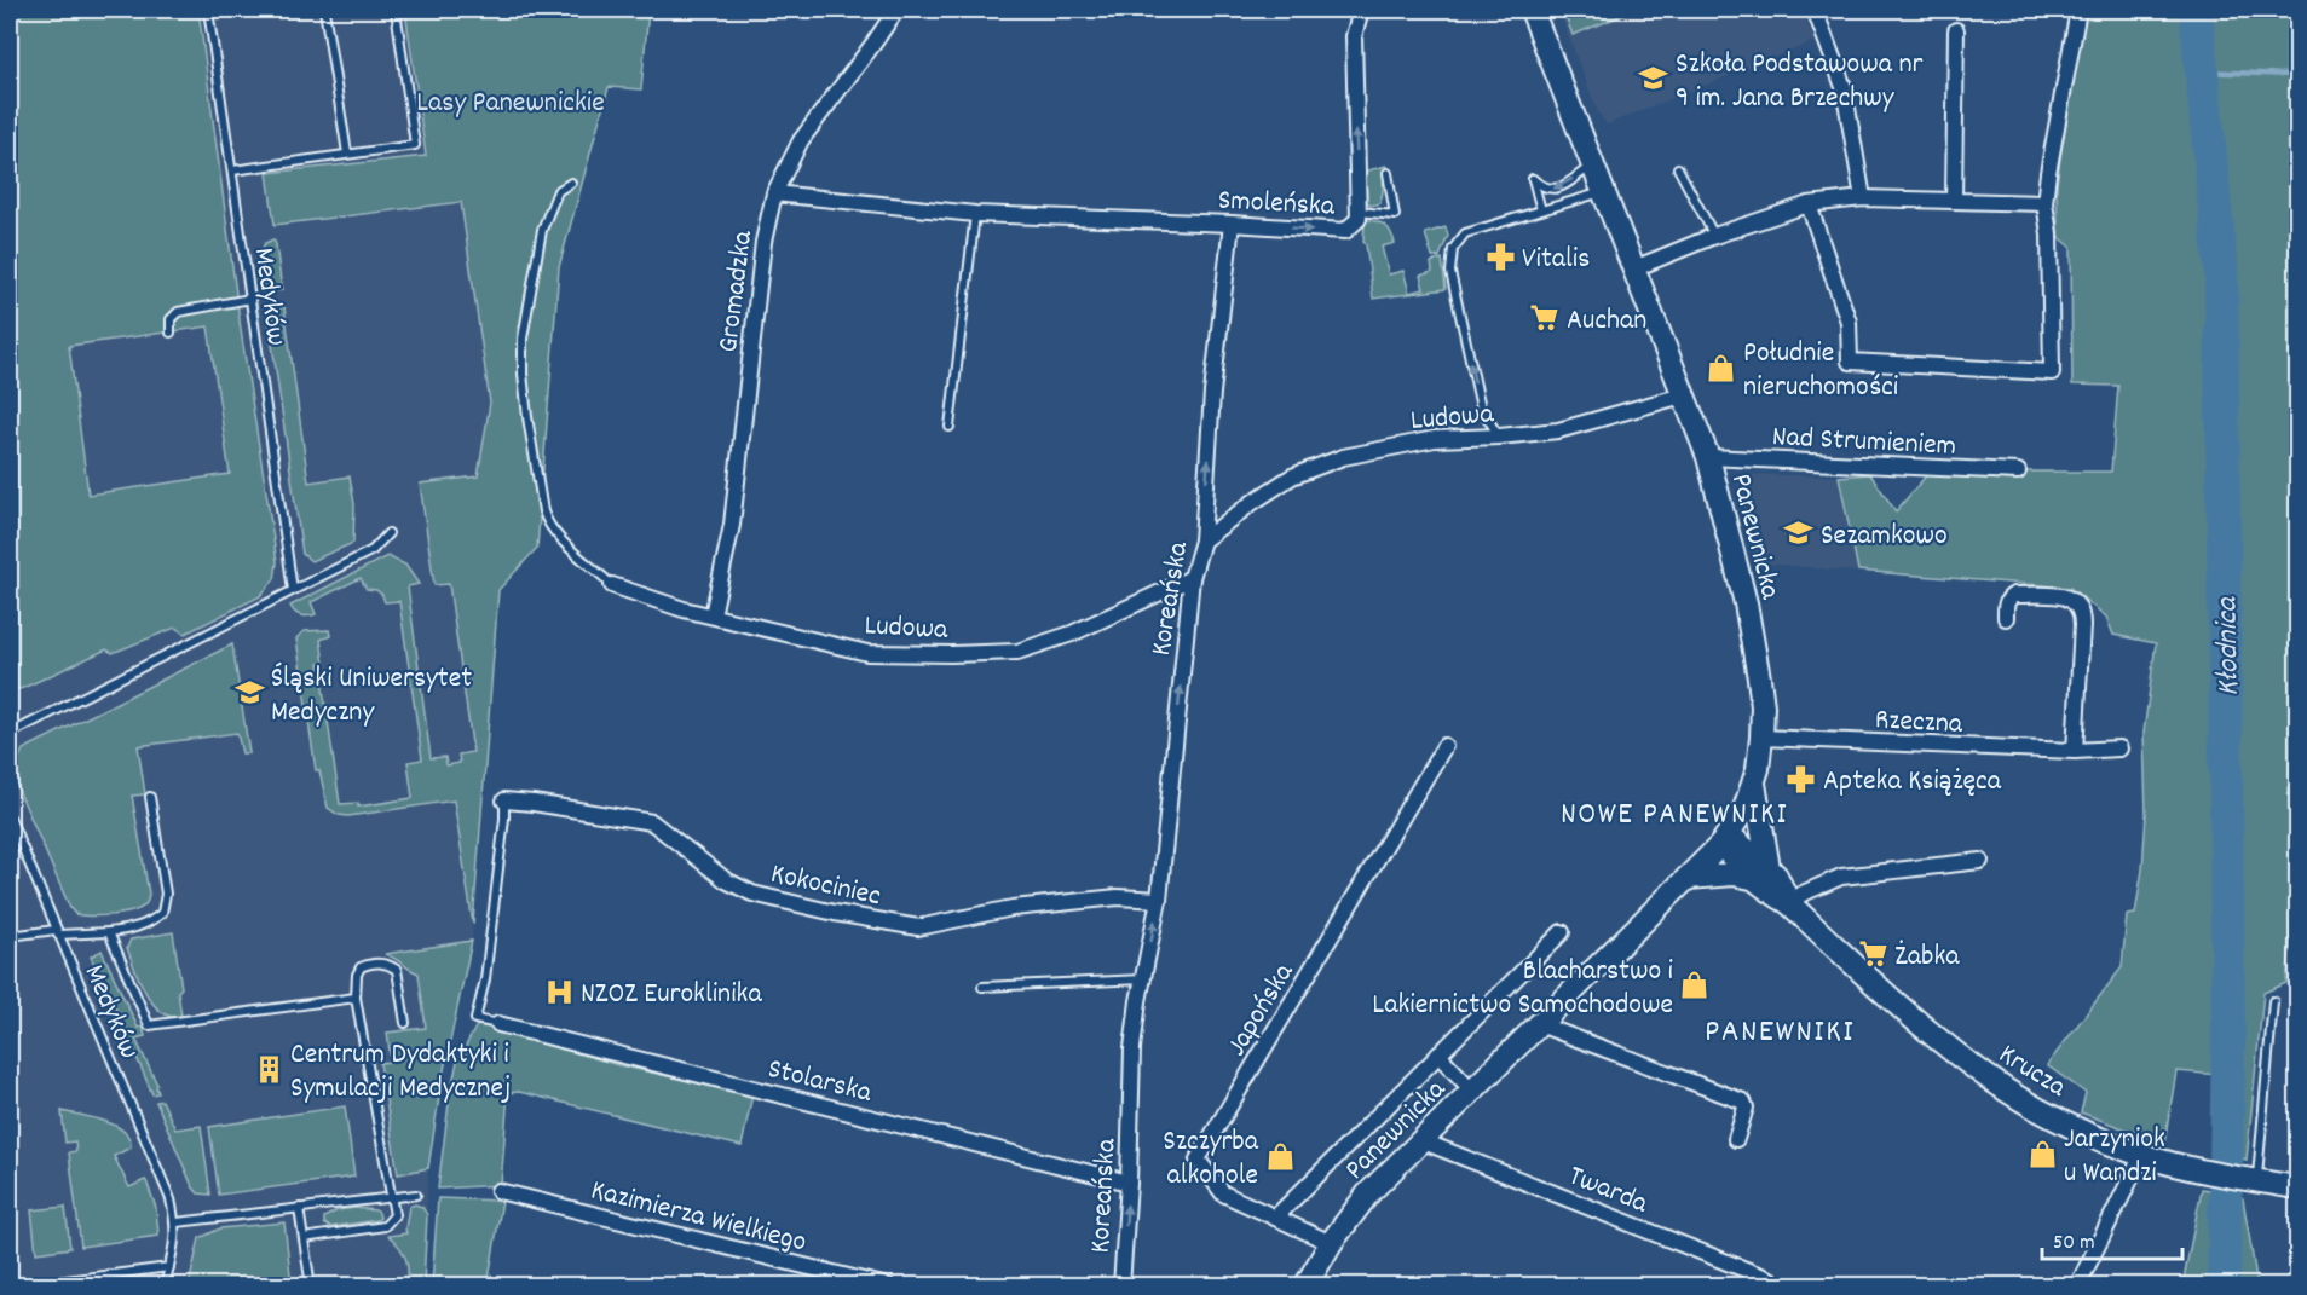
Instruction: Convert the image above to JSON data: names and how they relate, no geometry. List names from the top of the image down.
{
  "streets": {
    "street": [
      "Smoleńska",
      "Gromadzka",
      "Ludowa",
      "Nad Strumieniem",
      "Panewnicka",
      "Koreańska",
      "Rzeczna",
      "Kokociniec",
      "Japońska",
      "Krucza",
      "Stolarska",
      "Twarda",
      "Kazimierza Wielkiego"
    ],
    "lane": ["Medyków"]
  },
  "crossings": [
    ["Smoleńska", "Gromadzka"],
    ["Smoleńska", "Koreańska"],
    ["Gromadzka", "Ludowa"],
    ["Ludowa", "Panewnicka"],
    ["Ludowa", "Koreańska"],
    ["Nad Strumieniem", "Panewnicka"],
    ["Panewnicka", "Rzeczna"],
    ["Panewnicka", "Japońska"],
    ["Panewnicka", "Krucza"],
    ["Panewnicka", "Twarda"],
    ["Koreańska", "Kokociniec"],
    ["Koreańska", "Stolarska"]
  ],
  "one_way": ["Koreańska"],
  "districts": ["NOWE PANEWNIKI", "PANEWNIKI"],
  "water": ["Kłodnica"],
  "parks": ["Lasy Panewnickie"],
  "places": {
    "school or university": ["Szkoła Podstawowa nr 9 im. Jana Brzechwy", "Sezamkowo", "Śląski Uniwersytet Medyczny"],
    "pharmacy": ["Vitalis", "Apteka Książęca"],
    "supermarket": ["Auchan", "Żabka"],
    "shop": [
      "Południe nieruchomości",
      "Blacharstwo i Lakiernictwo Samochodowe",
      "Jarzyniok u Wandzi",
      "Szczyrba alkohole"
    ],
    "hospital": ["NZOZ Euroklinika"],
    "building": ["Centrum Dydaktyki i Symulacji Medycznej"]
  },
  "scale_bar": "50 m"
}
